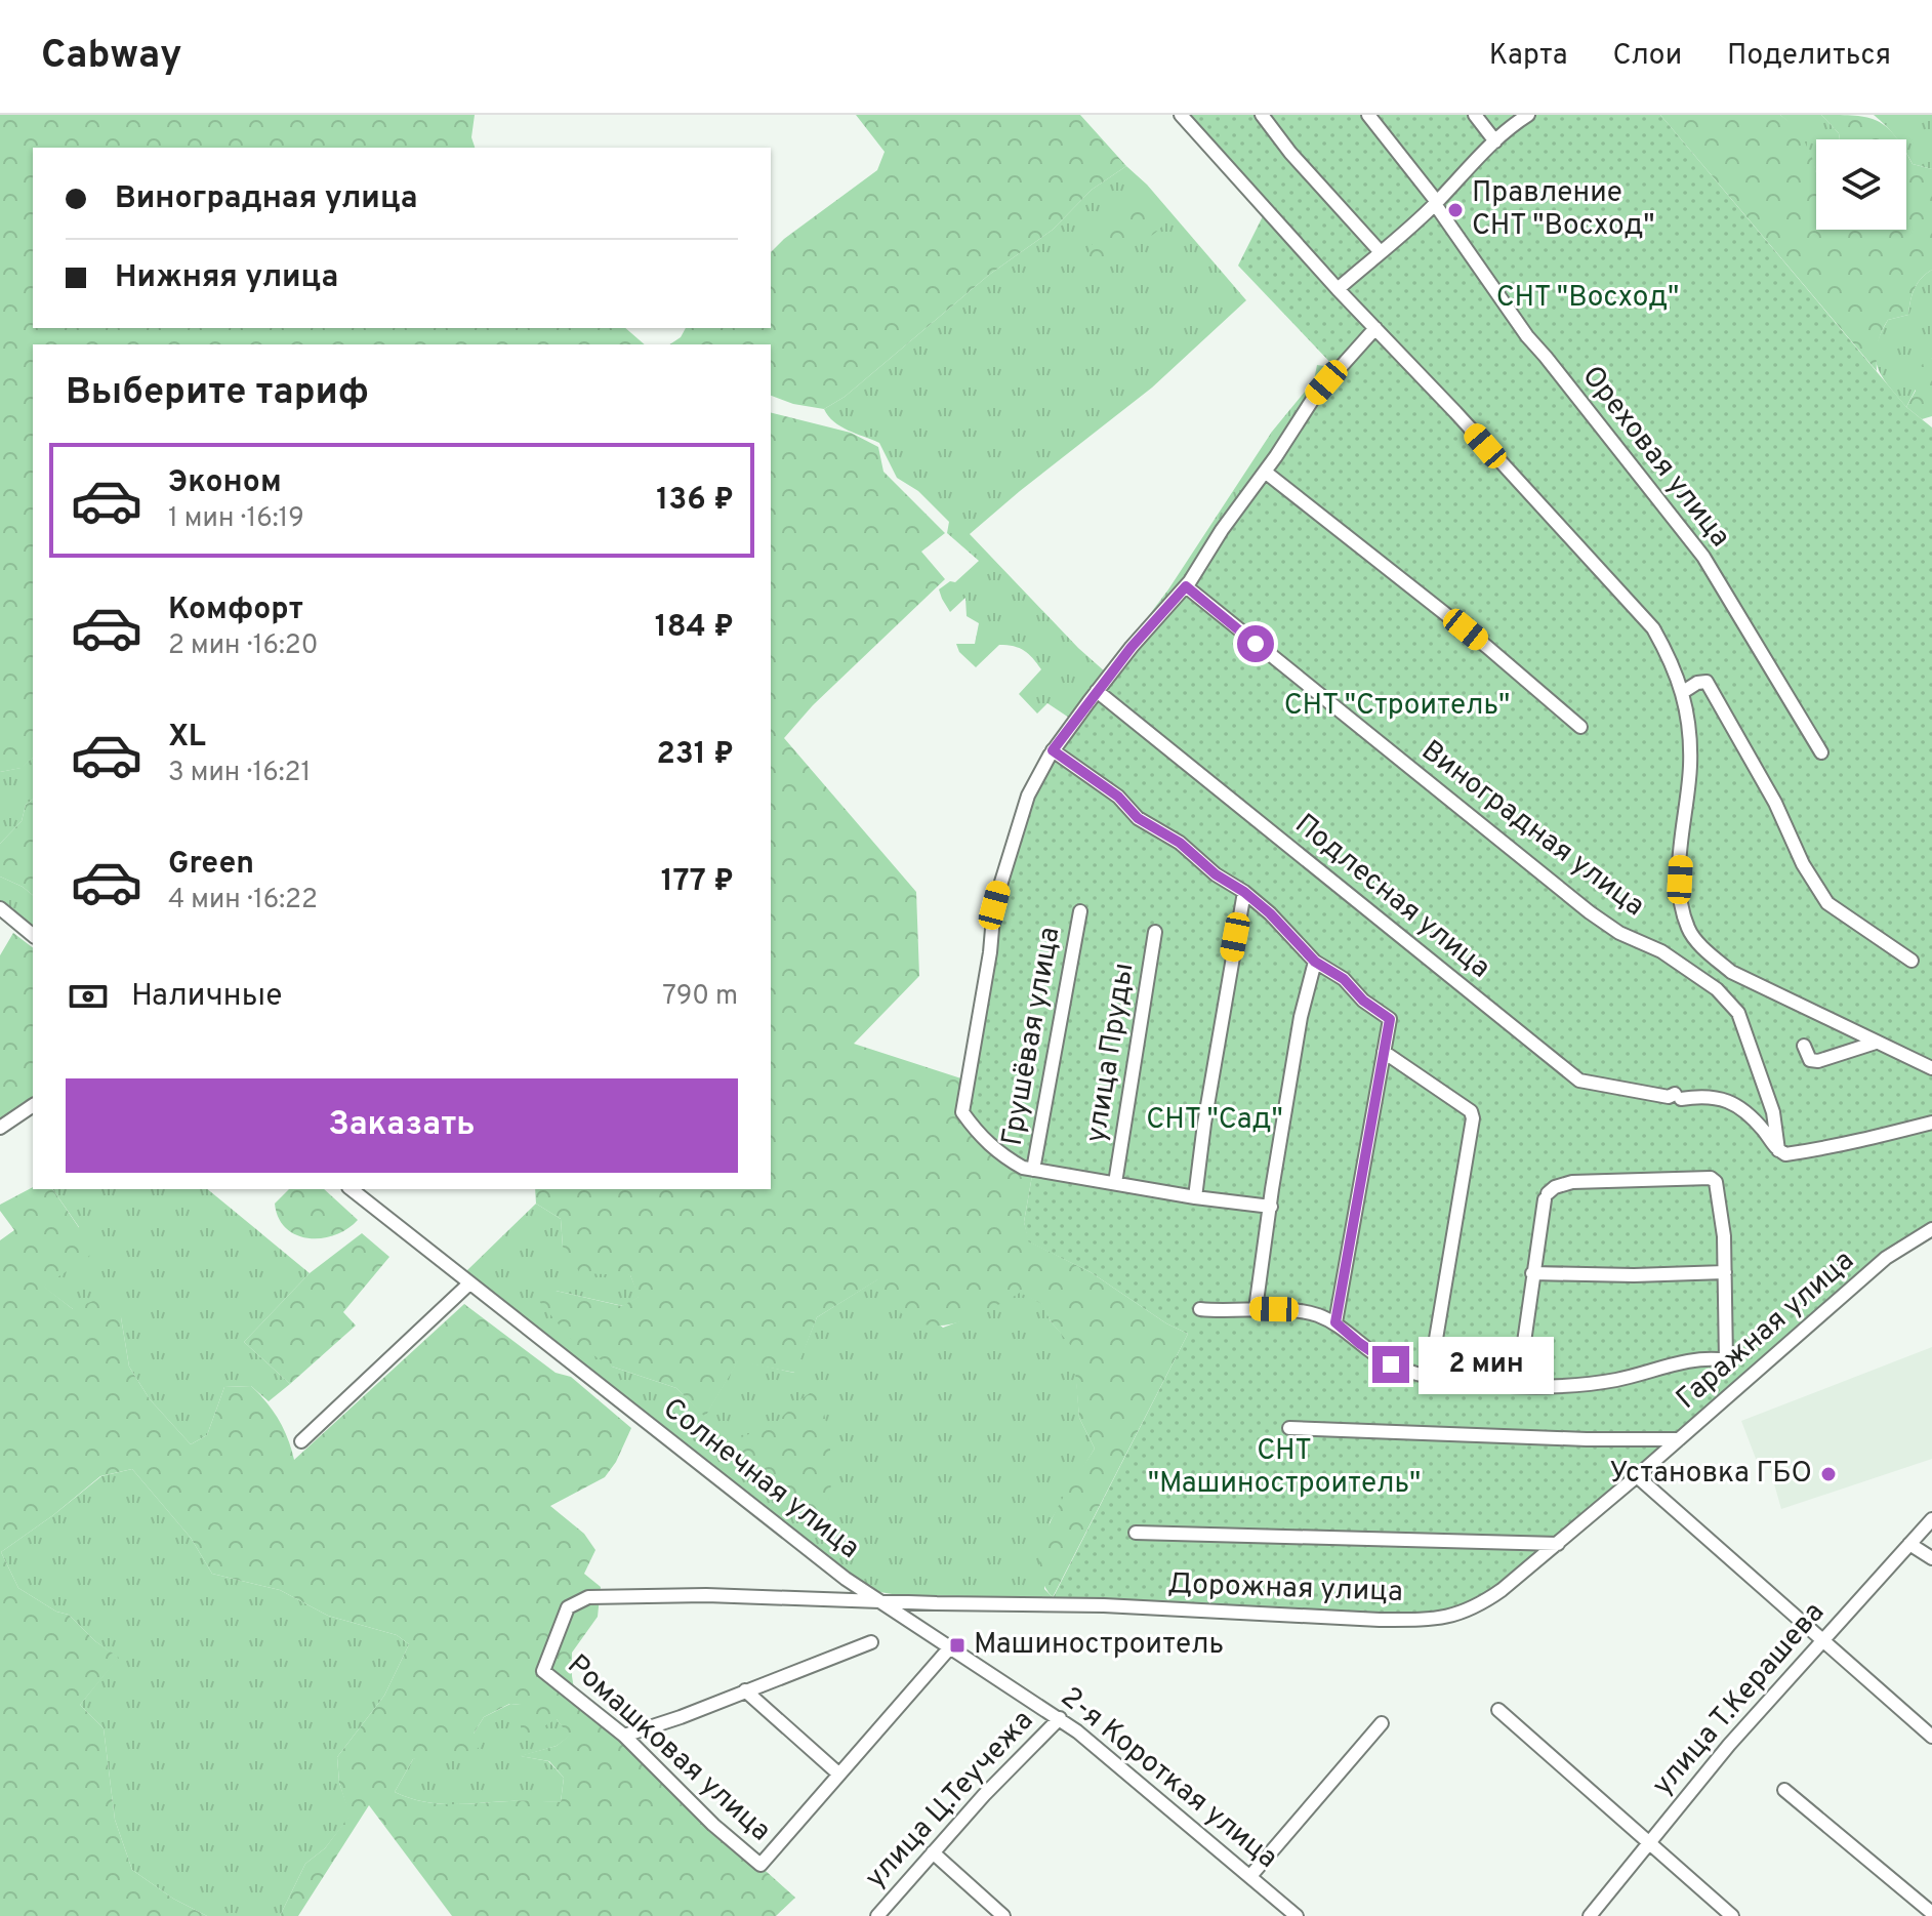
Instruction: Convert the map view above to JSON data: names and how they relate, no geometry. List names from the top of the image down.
{
  "streets": {
    "street": [
      "Ореховая улица",
      "Виноградная улица",
      "Подлесная улица",
      "Грушёвая улица",
      "улица Пруды",
      "Гаражная улица",
      "Солнечная улица",
      "Дорожная улица",
      "улица Т.Керашева",
      "Ромашковая улица",
      "2-я Короткая улица",
      "улица Ц.Теучежа"
    ]
  },
  "crossings": [
    ["Виноградная улица", "Подлесная улица"],
    ["Гаражная улица", "Дорожная улица"],
    ["Солнечная улица", "Дорожная улица"],
    ["Солнечная улица", "2-я Короткая улица"],
    ["Дорожная улица", "Ромашковая улица"],
    ["Дорожная улица", "2-я Короткая улица"],
    ["2-я Короткая улица", "улица Ц.Теучежа"]
  ],
  "parks": [
    "СНТ \"Восход\"",
    "СНТ \"Строитель\"",
    "СНТ \"Сад\"",
    "СНТ \"Машиностроитель\""
  ],
  "places": {
    "other": ["Правление СНТ \"Восход\"", "Установка ГБО"],
    "transit": ["Машиностроитель"]
  },
  "page": {
    "header": "Cabway",
    "nav": ["Карта", "Слои", "Поделиться"],
    "banner": ["Виноградная улица", "Нижняя улица"],
    "heading": "Выберите тариф",
    "list": [
      {
        "name": "Эконом",
        "note": "1 мин · 16:19",
        "value": "136 ₽"
      },
      {
        "name": "Комфорт",
        "note": "2 мин · 16:20",
        "value": "184 ₽"
      },
      {
        "name": "XL",
        "note": "3 мин · 16:21",
        "value": "231 ₽"
      },
      {
        "name": "Green",
        "note": "4 мин · 16:22",
        "value": "177 ₽"
      }
    ],
    "pay": ["Наличные", "790 m"],
    "buttons": "Заказать",
    "bubble": "2 мин"
  }
}
